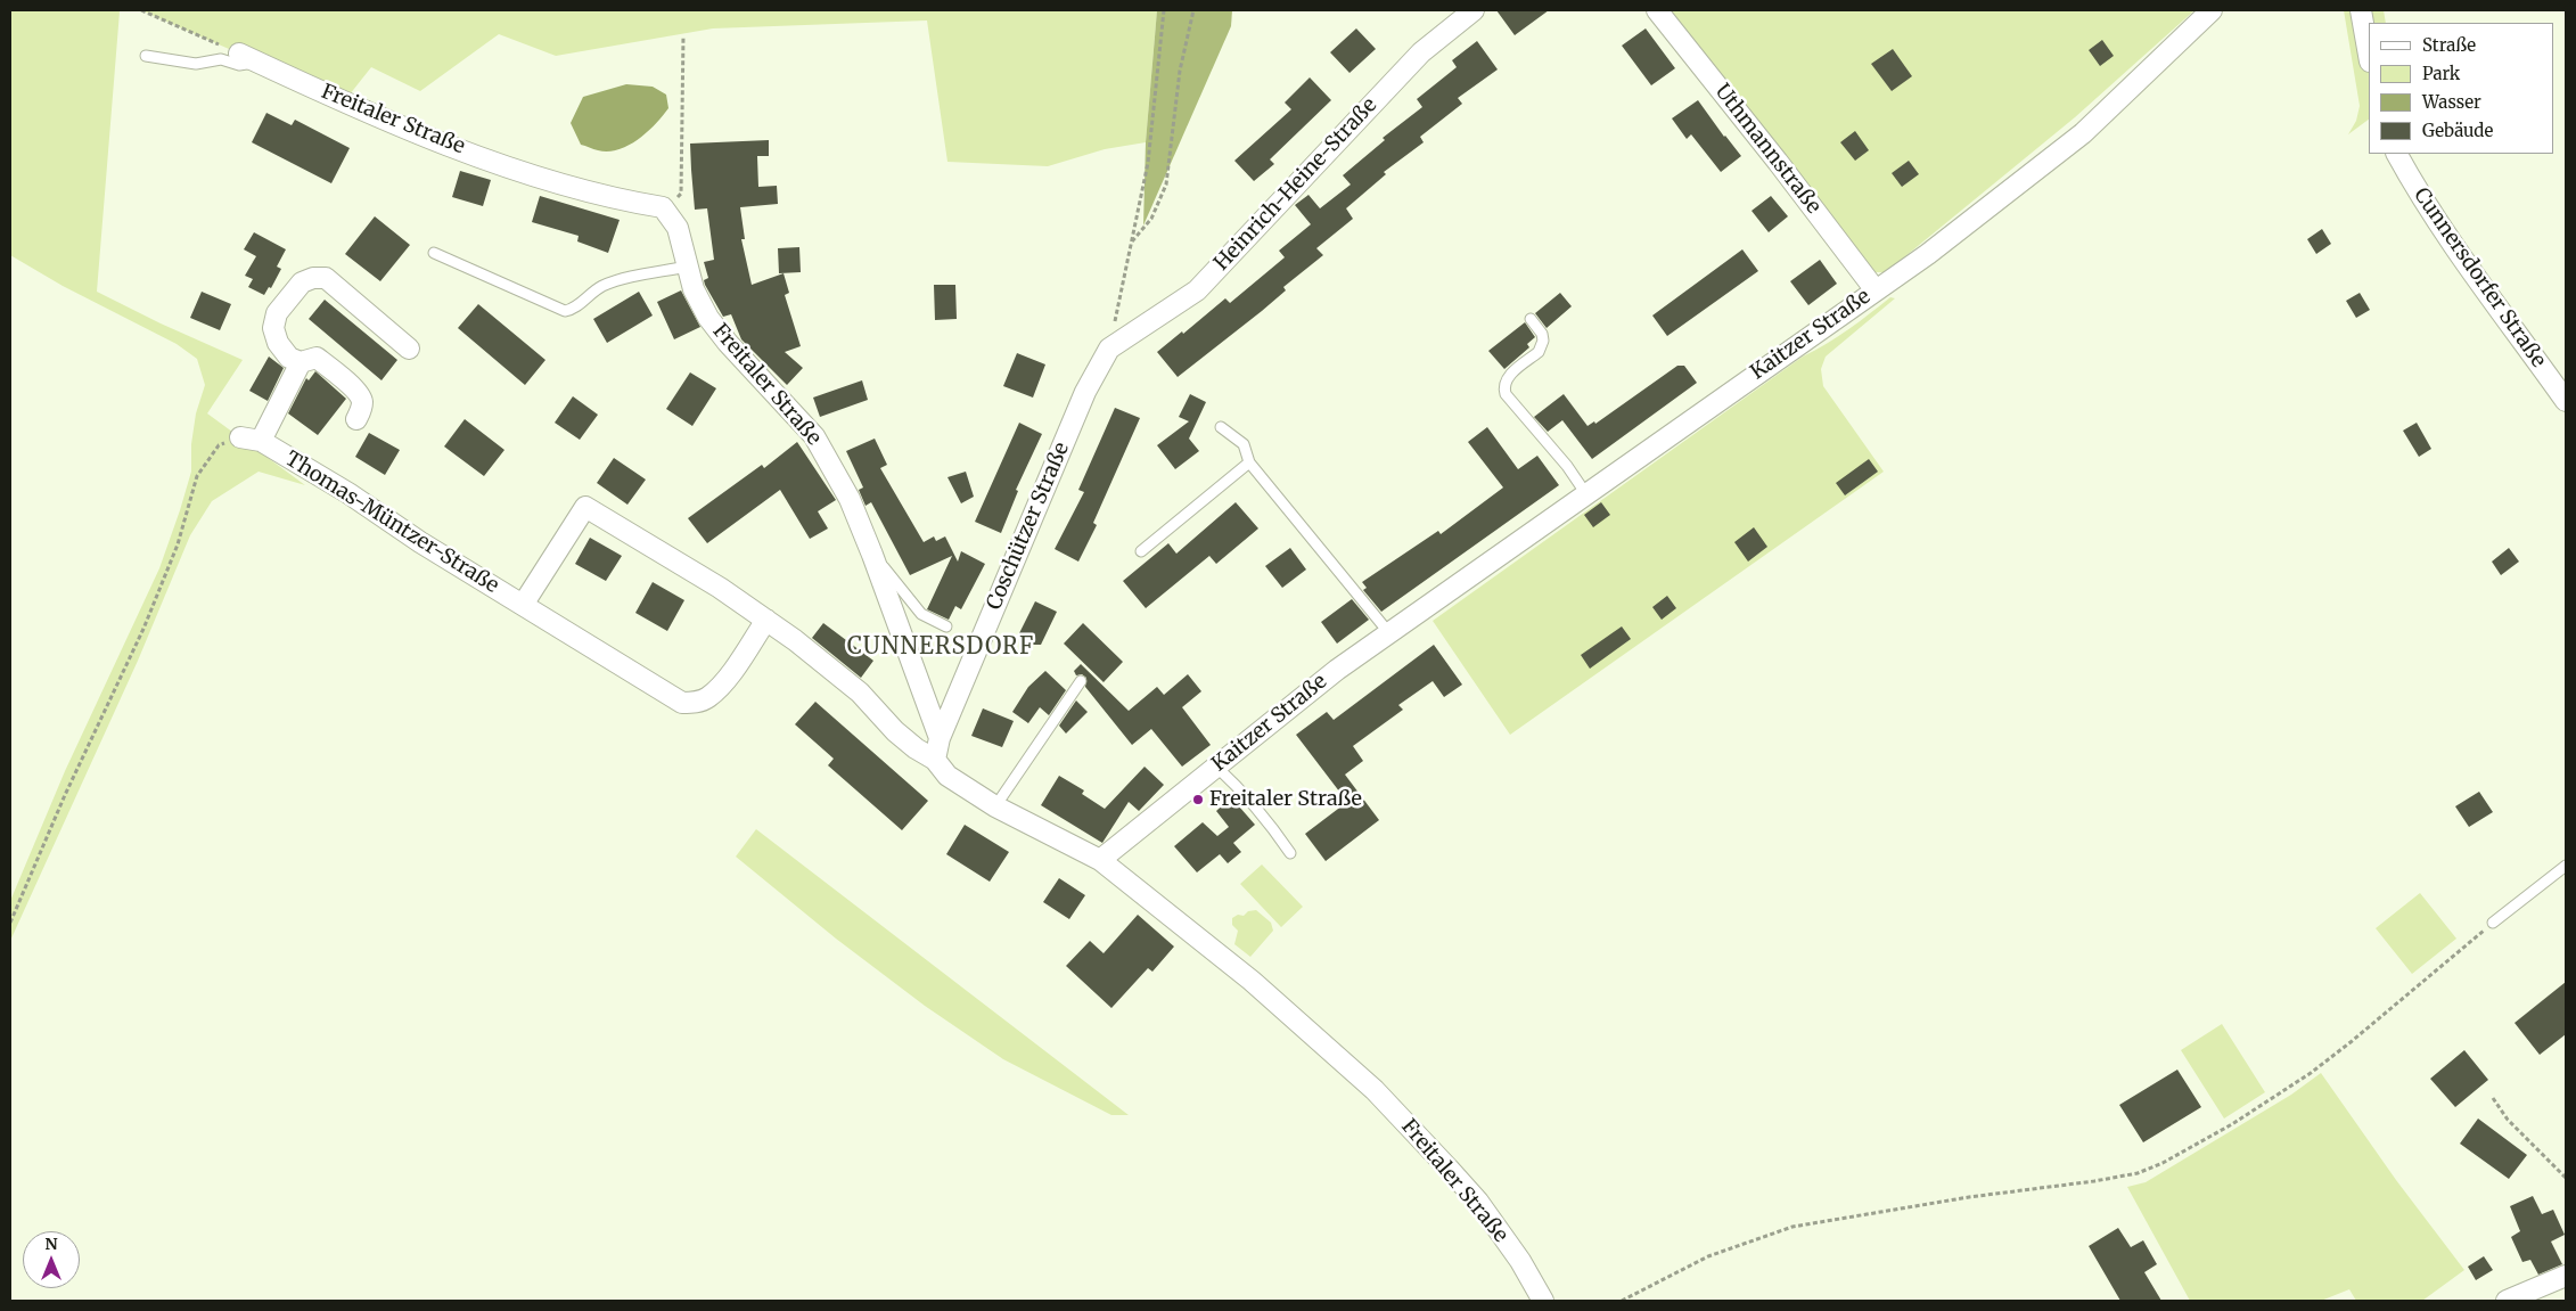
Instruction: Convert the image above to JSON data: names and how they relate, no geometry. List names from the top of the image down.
{
  "streets": {
    "street": [
      "Freitaler Straße",
      "Uthmannstraße",
      "Heinrich-Heine-Straße",
      "Cunnersdorfer Straße",
      "Kaitzer Straße",
      "Thomas-Müntzer-Straße",
      "Coschützer Straße"
    ]
  },
  "crossings": [
    ["Freitaler Straße", "Kaitzer Straße"],
    ["Freitaler Straße", "Coschützer Straße"],
    ["Uthmannstraße", "Kaitzer Straße"],
    ["Heinrich-Heine-Straße", "Coschützer Straße"]
  ],
  "districts": ["CUNNERSDORF"],
  "places": ["Freitaler Straße"],
  "legend": [
    "Straße",
    "Park",
    "Wasser",
    "Gebäude"
  ],
  "north": "top"
}
